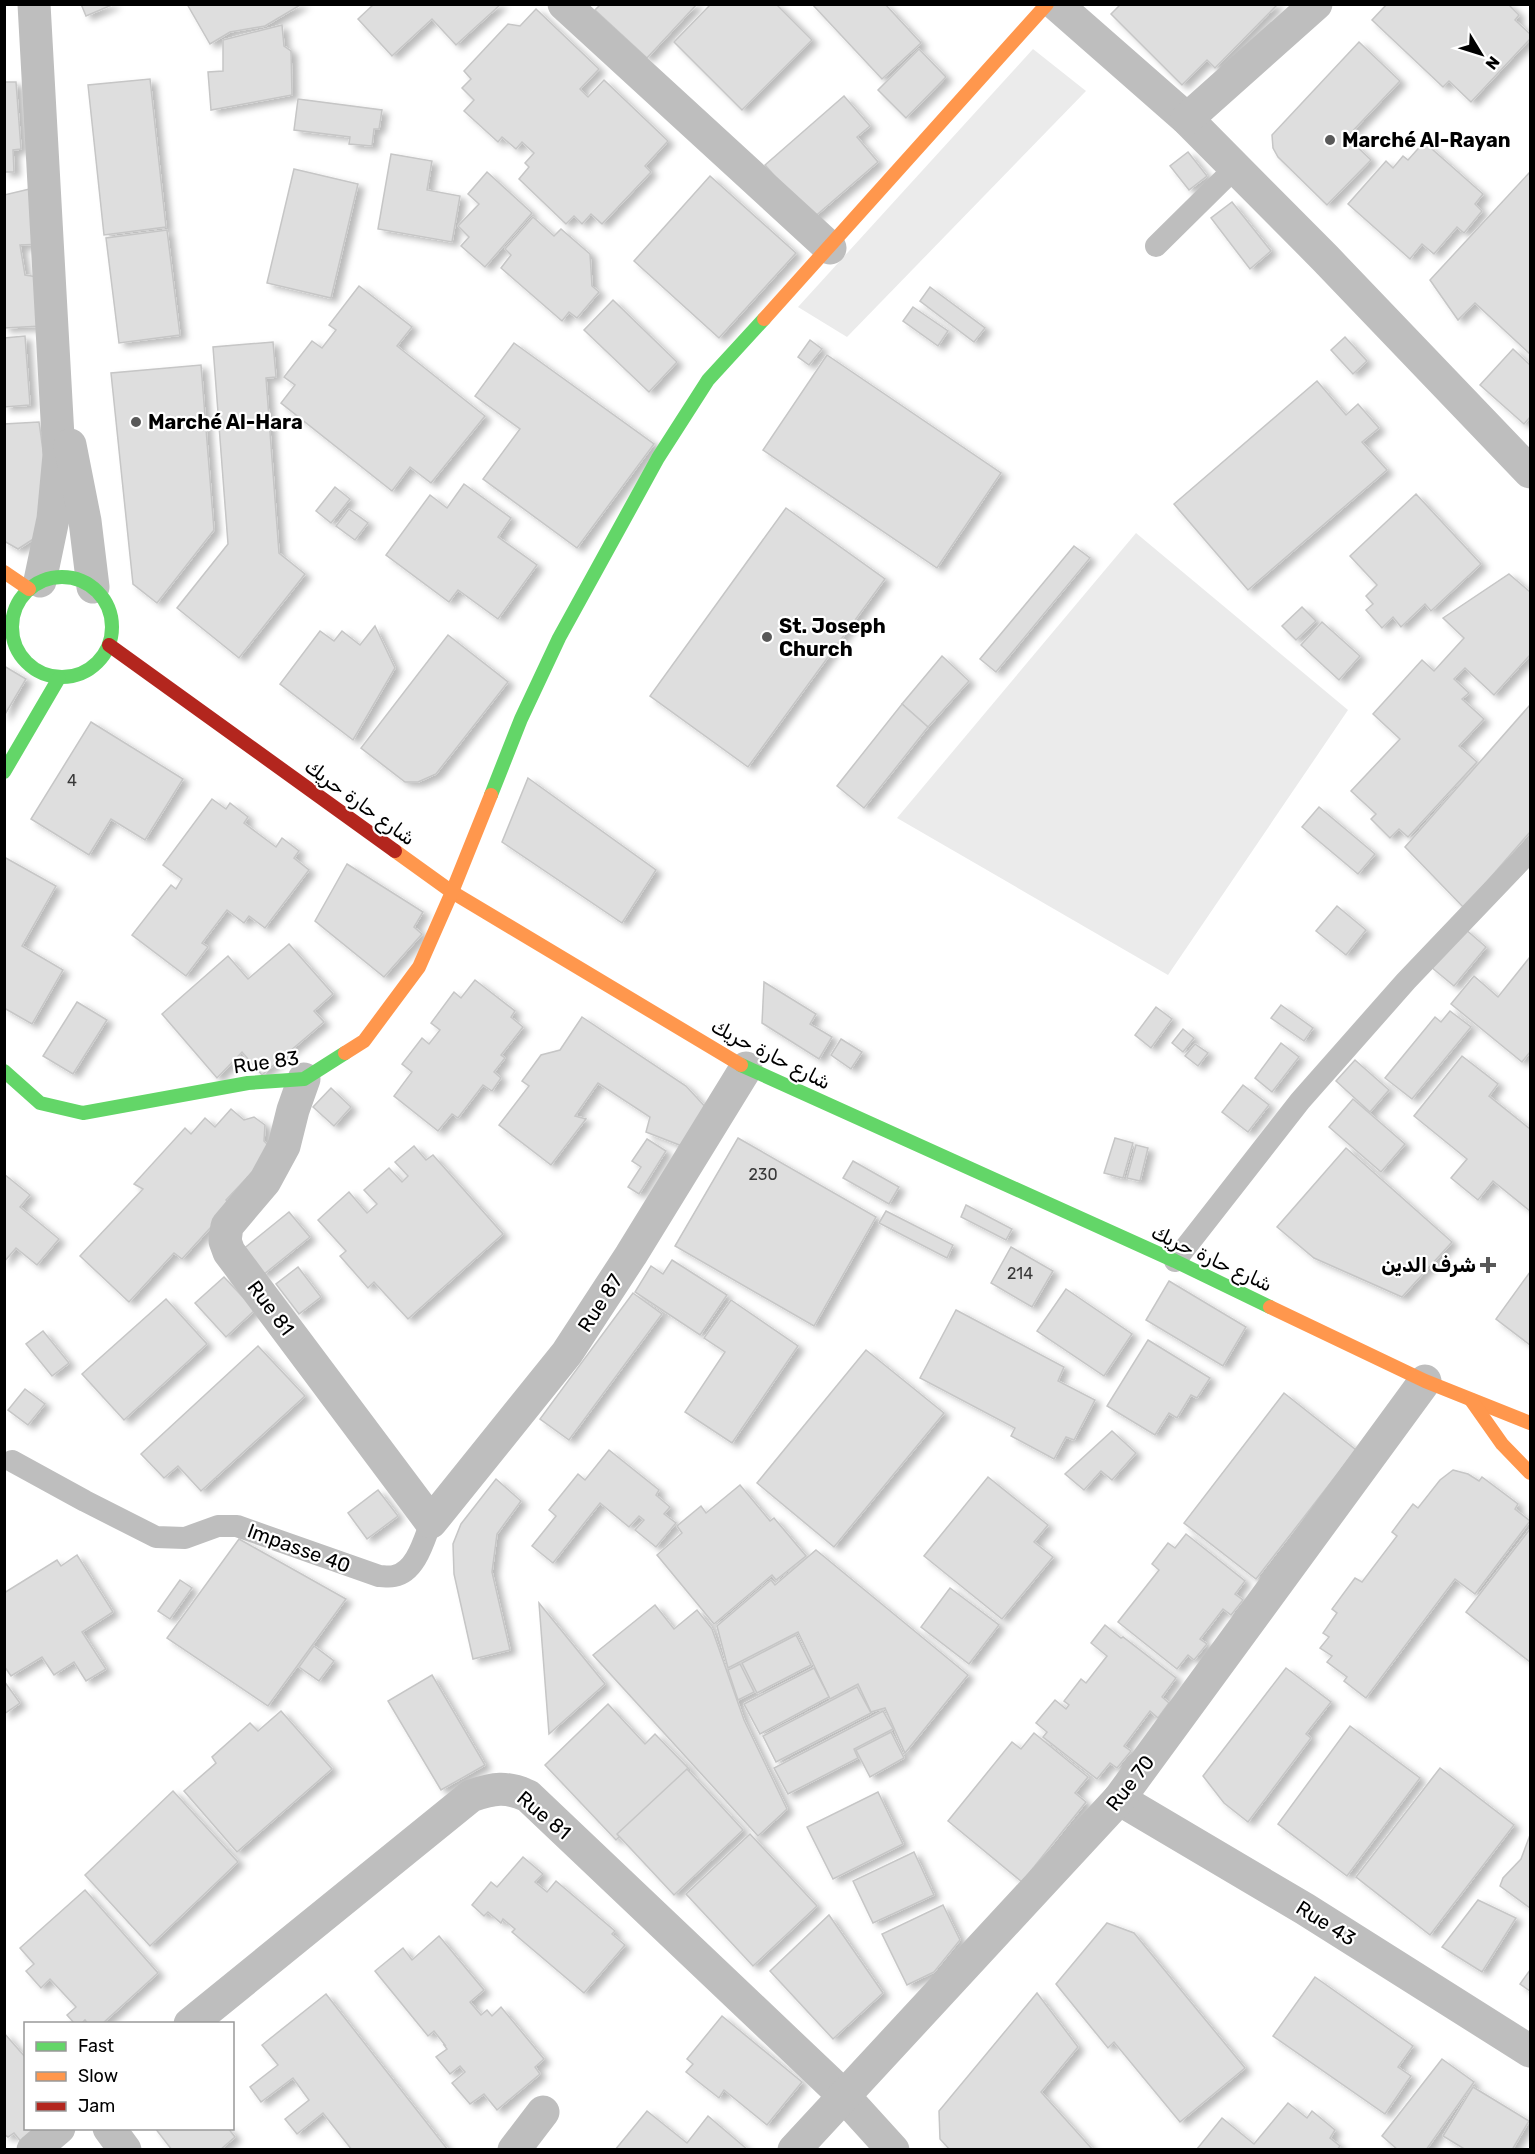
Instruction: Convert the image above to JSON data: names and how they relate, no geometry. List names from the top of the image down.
{
  "streets": {
    "street": [
      "شارع حارة حريك",
      "Rue 83",
      "Rue 87",
      "Rue 81",
      "Rue 70",
      "Rue 43"
    ],
    "lane": ["Impasse 40"]
  },
  "crossings": [
    ["شارع حارة حريك", "Rue 83"],
    ["شارع حارة حريك", "Rue 87"],
    ["شارع حارة حريك", "Rue 70"],
    ["Rue 83", "Rue 81"],
    ["Rue 87", "Rue 81"],
    ["Rue 87", "Impasse 40"],
    ["Rue 81", "Impasse 40"],
    ["Rue 81", "Rue 70"],
    ["Rue 70", "Rue 43"]
  ],
  "places": {
    "other": ["Marché Al-Rayan", "Marché Al-Hara", "St. Joseph Church"],
    "health": ["شرف الدين"]
  },
  "house_numbers": ["4", "230", "214"],
  "legend": ["Fast", "Slow", "Jam"],
  "north": "bottom right"
}
